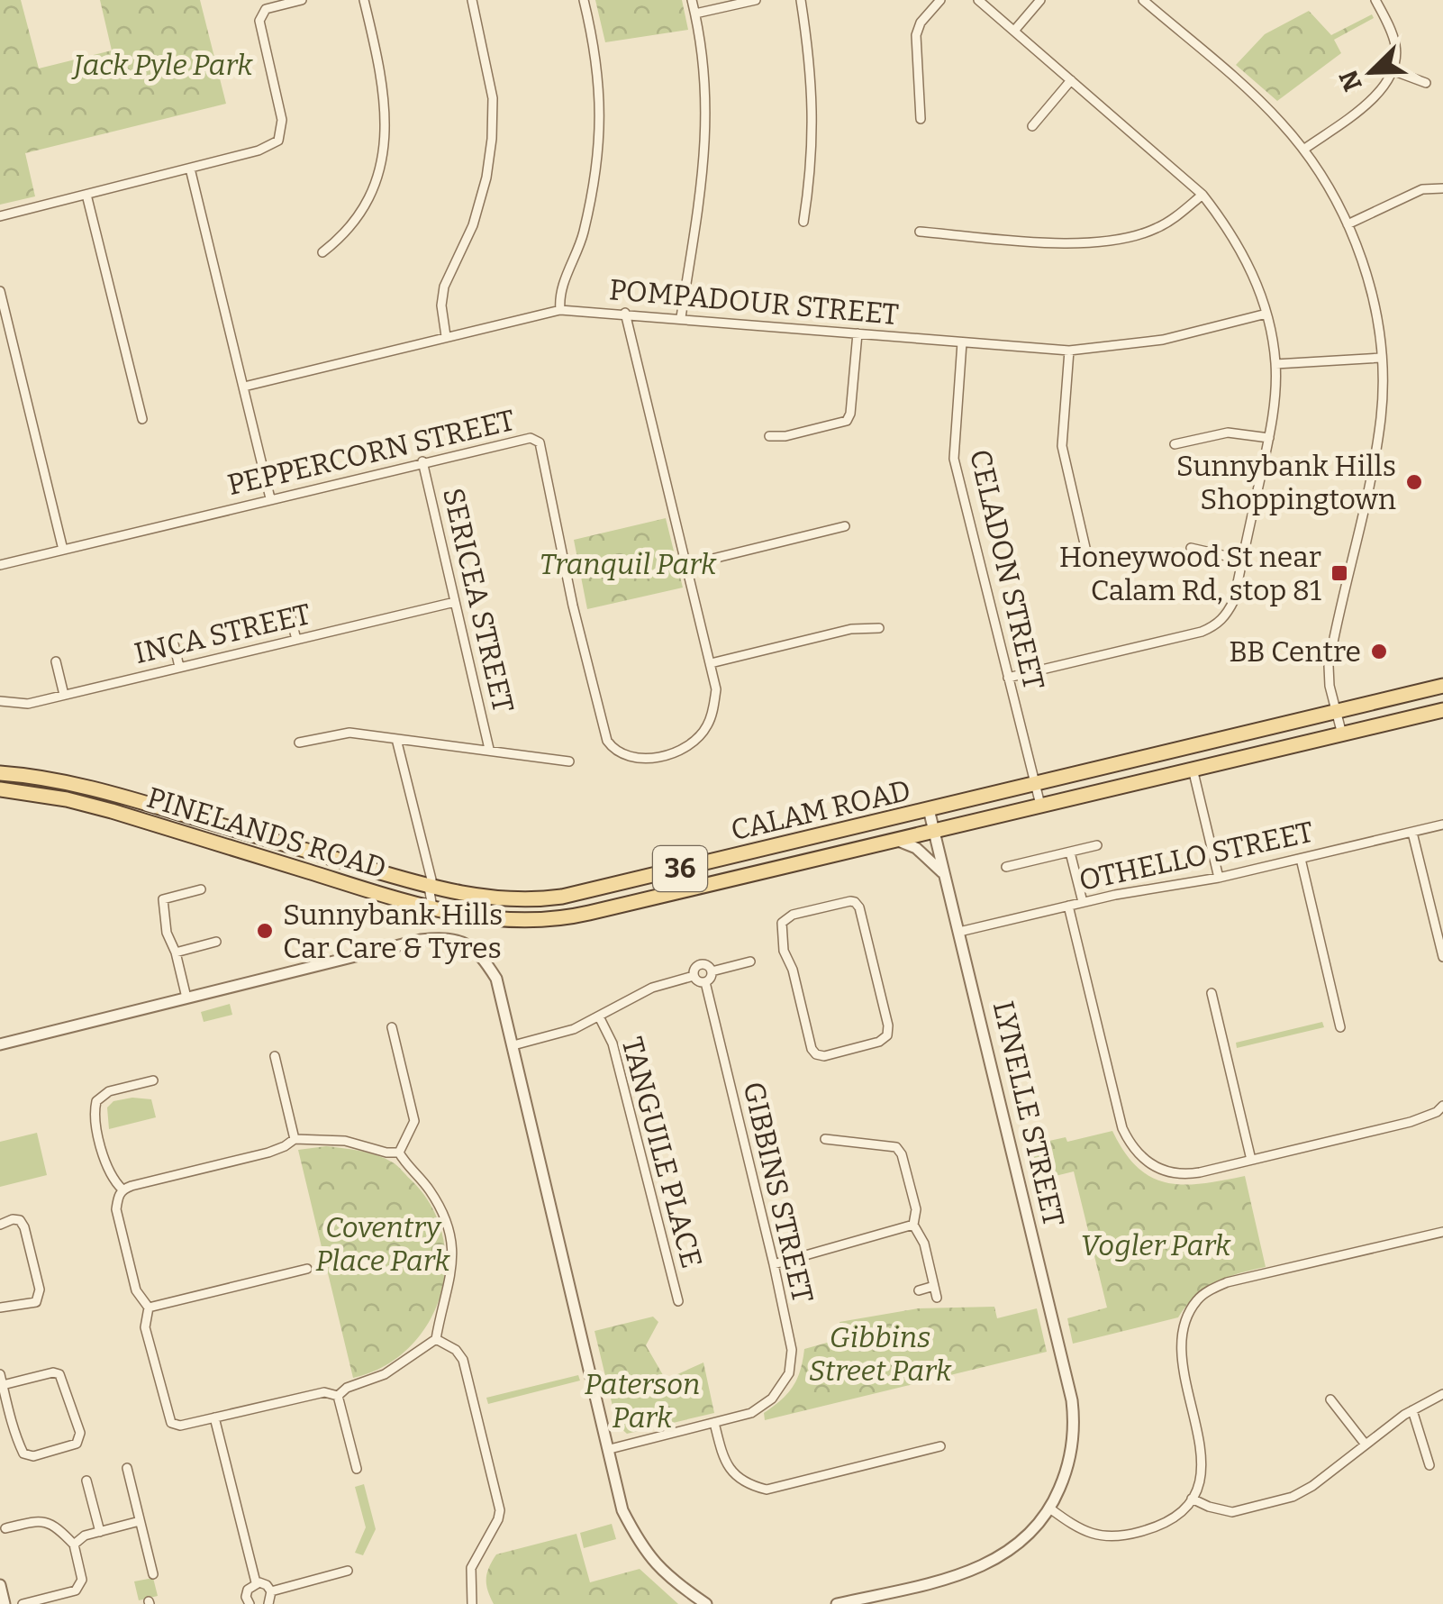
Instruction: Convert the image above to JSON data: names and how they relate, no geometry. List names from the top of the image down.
{
  "streets": {
    "main road": ["CALAM ROAD", "PINELANDS ROAD", "36"],
    "street": [
      "POMPADOUR STREET",
      "PEPPERCORN STREET",
      "CELADON STREET",
      "SERICEA STREET",
      "INCA STREET",
      "OTHELLO STREET",
      "LYNELLE STREET",
      "TANGUILE PLACE",
      "GIBBINS STREET"
    ]
  },
  "crossings": [
    ["POMPADOUR STREET", "CELADON STREET"],
    ["PEPPERCORN STREET", "SERICEA STREET"],
    ["CELADON STREET", "CALAM ROAD"],
    ["SERICEA STREET", "INCA STREET"],
    ["CALAM ROAD", "PINELANDS ROAD"],
    ["CALAM ROAD", "LYNELLE STREET"],
    ["OTHELLO STREET", "LYNELLE STREET"]
  ],
  "parks": [
    "Jack Pyle Park",
    "Tranquil Park",
    "Coventry Place Park",
    "Vogler Park",
    "Gibbins Street Park",
    "Paterson Park"
  ],
  "places": {
    "other": ["Sunnybank Hills Shoppingtown", "BB Centre", "Sunnybank Hills Car Care & Tyres"],
    "transit": ["Honeywood St near Calam Rd, stop 81"]
  },
  "north": "bottom left"
}
